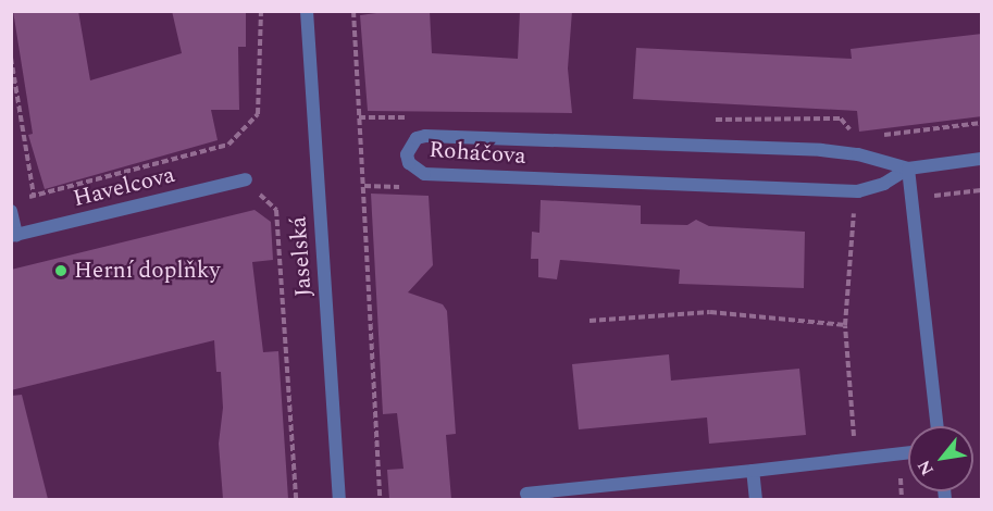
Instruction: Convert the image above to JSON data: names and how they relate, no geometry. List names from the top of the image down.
{
  "streets": {
    "street": ["Roháčova", "Havelcova", "Jaselská"]
  },
  "places": ["Herní doplňky"],
  "north": "bottom left"
}
